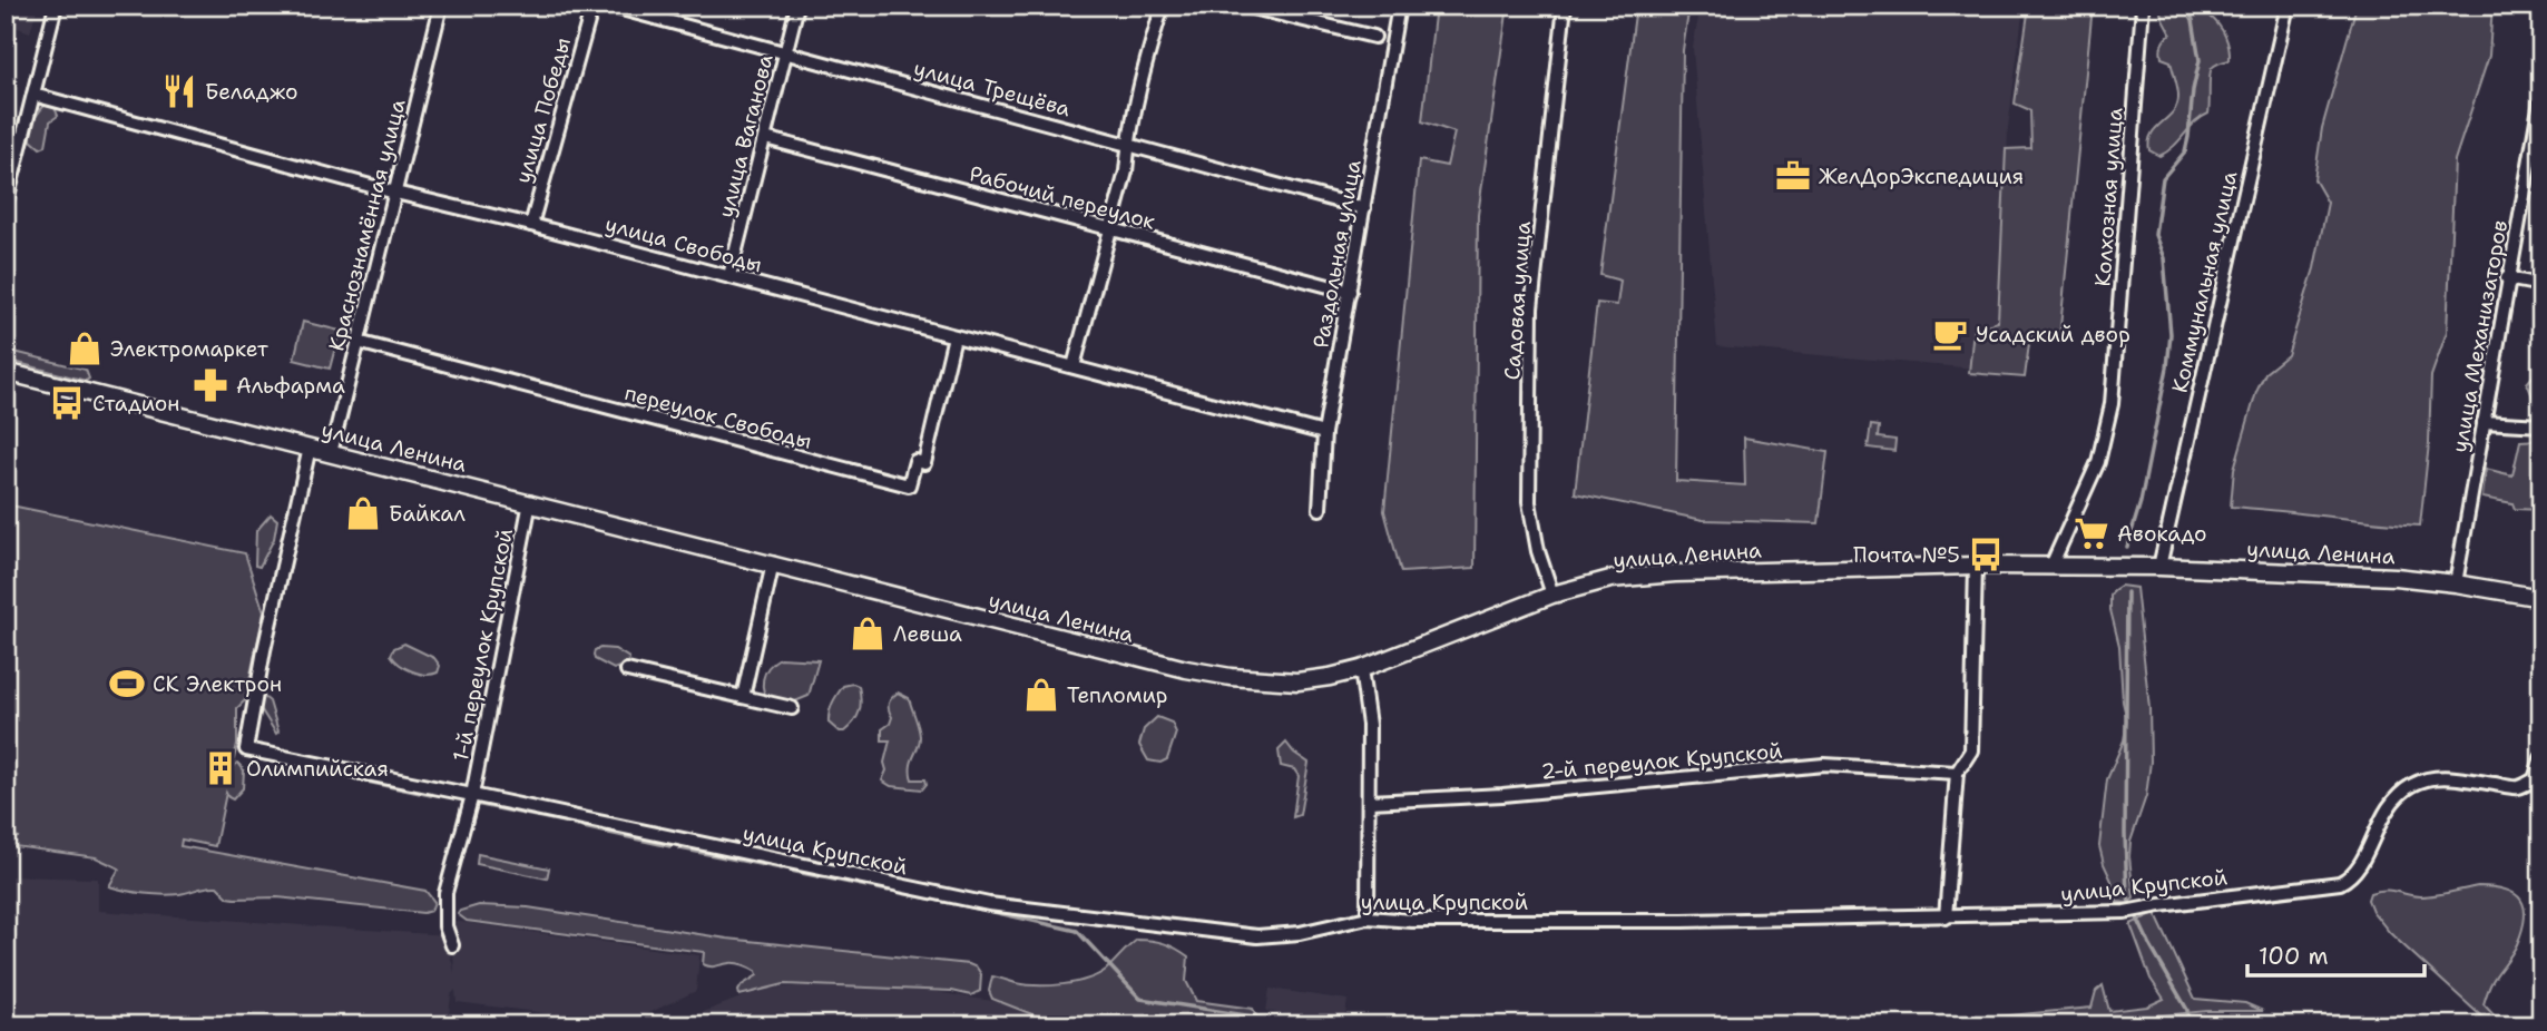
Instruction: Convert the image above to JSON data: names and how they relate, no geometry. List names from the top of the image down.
{
  "streets": {
    "street": [
      "улица Трещёва",
      "улица Победы",
      "улица Ваганова",
      "Рабочий переулок",
      "Колхозная улица",
      "Краснознамённая улица",
      "улица Свободы",
      "Раздольная улица",
      "Коммунальная улица",
      "Садовая улица",
      "улица Механизаторов",
      "переулок Свободы",
      "улица Ленина",
      "1-й переулок Крупской",
      "2-й переулок Крупской",
      "улица Крупской"
    ]
  },
  "crossings": [
    ["улица Трещёва", "улица Ваганова"],
    ["улица Трещёва", "Раздольная улица"],
    ["улица Победы", "улица Свободы"],
    ["улица Ваганова", "Рабочий переулок"],
    ["улица Ваганова", "улица Свободы"],
    ["Рабочий переулок", "Раздольная улица"],
    ["Колхозная улица", "улица Ленина"],
    ["Краснознамённая улица", "улица Свободы"],
    ["Краснознамённая улица", "переулок Свободы"],
    ["Краснознамённая улица", "улица Ленина"],
    ["улица Свободы", "Раздольная улица"],
    ["улица Свободы", "переулок Свободы"],
    ["Коммунальная улица", "улица Ленина"],
    ["Садовая улица", "улица Ленина"],
    ["улица Механизаторов", "улица Ленина"],
    ["улица Ленина", "1-й переулок Крупской"],
    ["улица Ленина", "улица Крупской"],
    ["1-й переулок Крупской", "улица Крупской"]
  ],
  "places": {
    "restaurant": ["Беладжо"],
    "office": ["ЖелДорЭкспедиция"],
    "cafe": ["Усадский двор"],
    "shop": [
      "Электромаркет",
      "Байкал",
      "Левша",
      "Тепломир"
    ],
    "pharmacy": ["Альфарма"],
    "bus stop": ["Стадион", "Почта №5"],
    "supermarket": ["Авокадо"],
    "sports": ["СК Электрон"],
    "building": ["Олимпийская"]
  },
  "scale_bar": "100 m"
}
